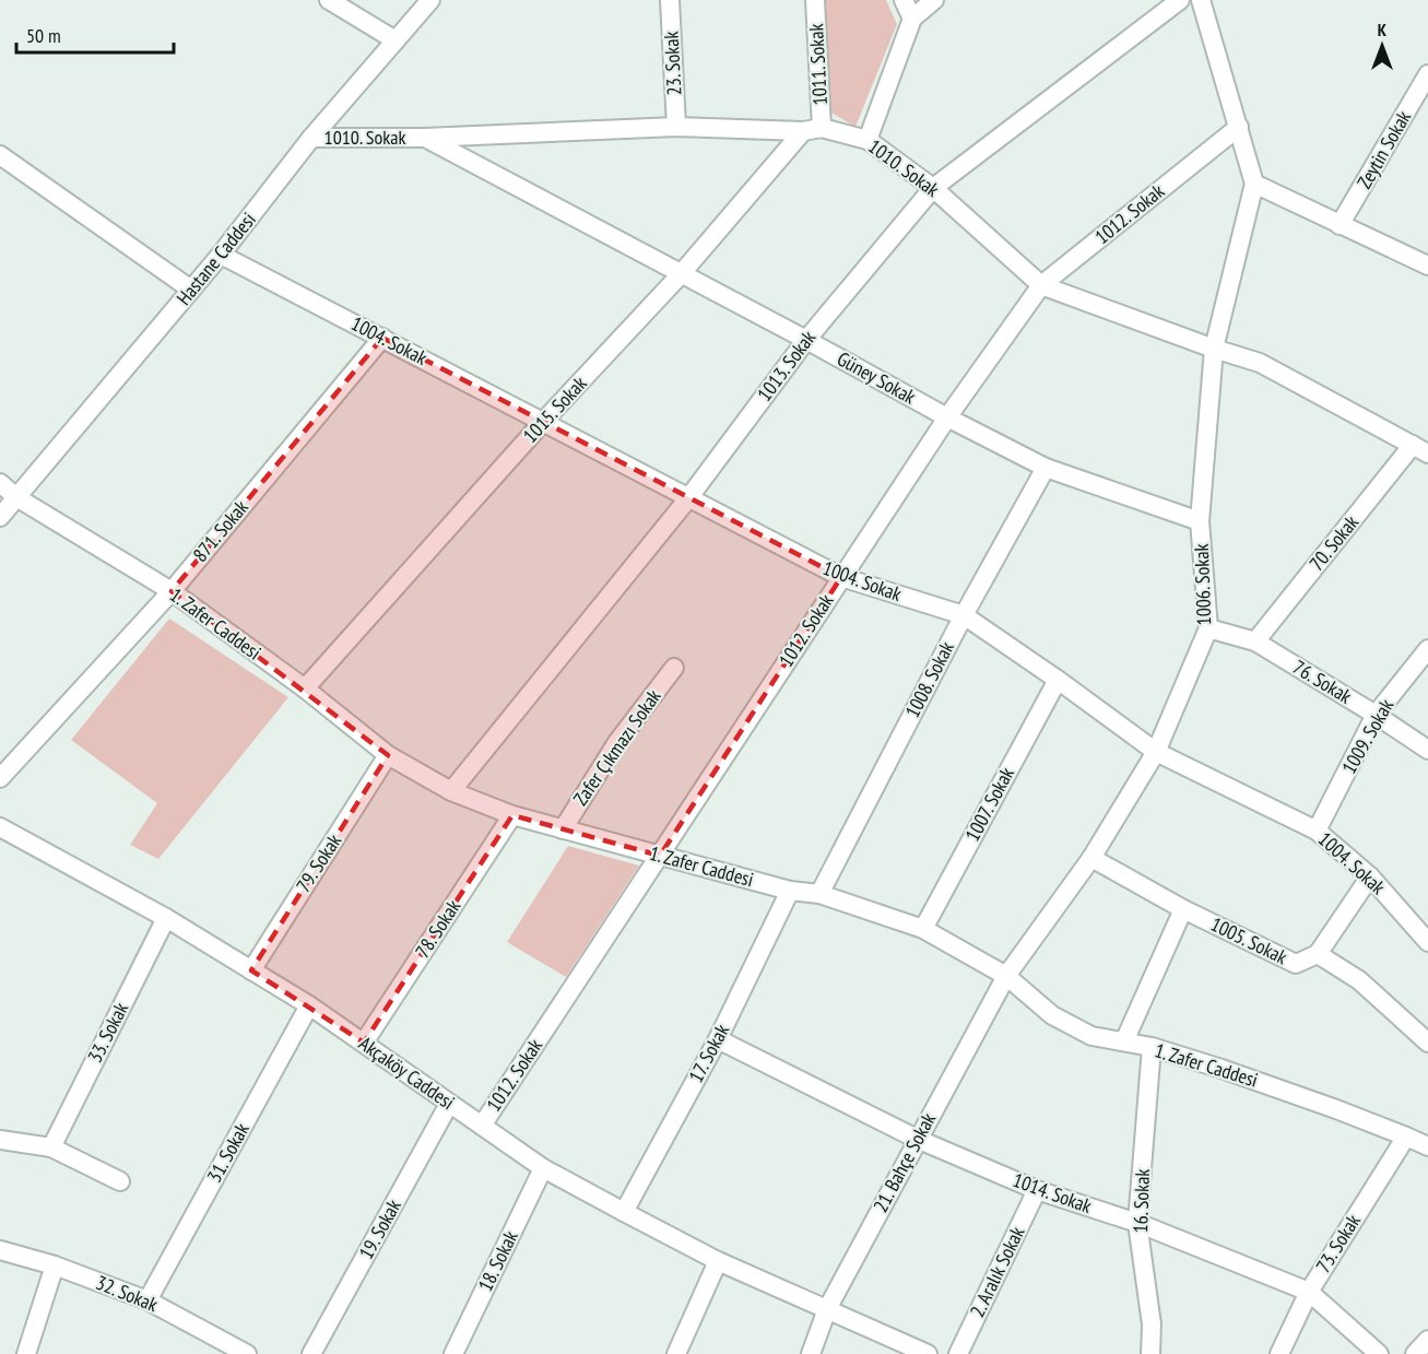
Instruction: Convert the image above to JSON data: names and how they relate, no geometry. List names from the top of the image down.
{
  "streets": {
    "street": [
      "23. Sokak",
      "1011. Sokak",
      "1010. Sokak",
      "Zeytin Sokak",
      "1012. Sokak",
      "Hastane Caddesi",
      "1004. Sokak",
      "1013. Sokak",
      "Güney Sokak",
      "1015. Sokak",
      "871. Sokak",
      "70. Sokak",
      "1006. Sokak",
      "1. Zafer Caddesi",
      "1008. Sokak",
      "76. Sokak",
      "1009. Sokak",
      "Zafer Çıkmazı Sokak",
      "1007. Sokak",
      "79. Sokak",
      "78. Sokak",
      "1005. Sokak",
      "33. Sokak",
      "17. Sokak",
      "Akçaköy Caddesi",
      "31. Sokak",
      "21. Bahçe Sokak",
      "1014. Sokak",
      "16. Sokak",
      "19. Sokak",
      "73. Sokak",
      "18. Sokak",
      "2. Aralık Sokak",
      "32. Sokak"
    ]
  },
  "crossings": [
    ["23. Sokak", "1010. Sokak"],
    ["1011. Sokak", "1010. Sokak"],
    ["1011. Sokak", "1015. Sokak"],
    ["1010. Sokak", "1012. Sokak"],
    ["1010. Sokak", "Hastane Caddesi"],
    ["1010. Sokak", "1013. Sokak"],
    ["1010. Sokak", "Güney Sokak"],
    ["1010. Sokak", "1015. Sokak"],
    ["1010. Sokak", "70. Sokak"],
    ["1010. Sokak", "1006. Sokak"],
    ["1012. Sokak", "1004. Sokak"],
    ["1012. Sokak", "Güney Sokak"],
    ["1012. Sokak", "1. Zafer Caddesi"],
    ["1012. Sokak", "Akçaköy Caddesi"],
    ["Hastane Caddesi", "1004. Sokak"],
    ["Hastane Caddesi", "1. Zafer Caddesi"],
    ["1004. Sokak", "1013. Sokak"],
    ["1004. Sokak", "1015. Sokak"],
    ["1004. Sokak", "871. Sokak"],
    ["1004. Sokak", "1006. Sokak"],
    ["1004. Sokak", "1008. Sokak"],
    ["1004. Sokak", "1009. Sokak"],
    ["1004. Sokak", "1007. Sokak"],
    ["1013. Sokak", "Güney Sokak"],
    ["1013. Sokak", "1. Zafer Caddesi"],
    ["Güney Sokak", "1015. Sokak"],
    ["Güney Sokak", "1006. Sokak"],
    ["Güney Sokak", "1008. Sokak"],
    ["1015. Sokak", "1. Zafer Caddesi"],
    ["871. Sokak", "1. Zafer Caddesi"],
    ["70. Sokak", "76. Sokak"],
    ["1006. Sokak", "1. Zafer Caddesi"],
    ["1006. Sokak", "76. Sokak"],
    ["1006. Sokak", "1005. Sokak"],
    ["1006. Sokak", "21. Bahçe Sokak"],
    ["1. Zafer Caddesi", "1008. Sokak"],
    ["1. Zafer Caddesi", "Zafer Çıkmazı Sokak"],
    ["1. Zafer Caddesi", "1007. Sokak"],
    ["1. Zafer Caddesi", "79. Sokak"],
    ["1. Zafer Caddesi", "78. Sokak"],
    ["1. Zafer Caddesi", "17. Sokak"],
    ["1. Zafer Caddesi", "21. Bahçe Sokak"],
    ["1. Zafer Caddesi", "16. Sokak"],
    ["1. Zafer Caddesi", "73. Sokak"],
    ["76. Sokak", "1009. Sokak"],
    ["79. Sokak", "Akçaköy Caddesi"],
    ["78. Sokak", "Akçaköy Caddesi"],
    ["33. Sokak", "Akçaköy Caddesi"],
    ["17. Sokak", "Akçaköy Caddesi"],
    ["17. Sokak", "1014. Sokak"],
    ["Akçaköy Caddesi", "31. Sokak"],
    ["Akçaköy Caddesi", "21. Bahçe Sokak"],
    ["Akçaköy Caddesi", "19. Sokak"],
    ["Akçaköy Caddesi", "18. Sokak"],
    ["31. Sokak", "32. Sokak"],
    ["21. Bahçe Sokak", "1014. Sokak"],
    ["1014. Sokak", "16. Sokak"],
    ["1014. Sokak", "73. Sokak"],
    ["1014. Sokak", "2. Aralık Sokak"]
  ],
  "scale_bar": "50 m",
  "north": "top"
}
